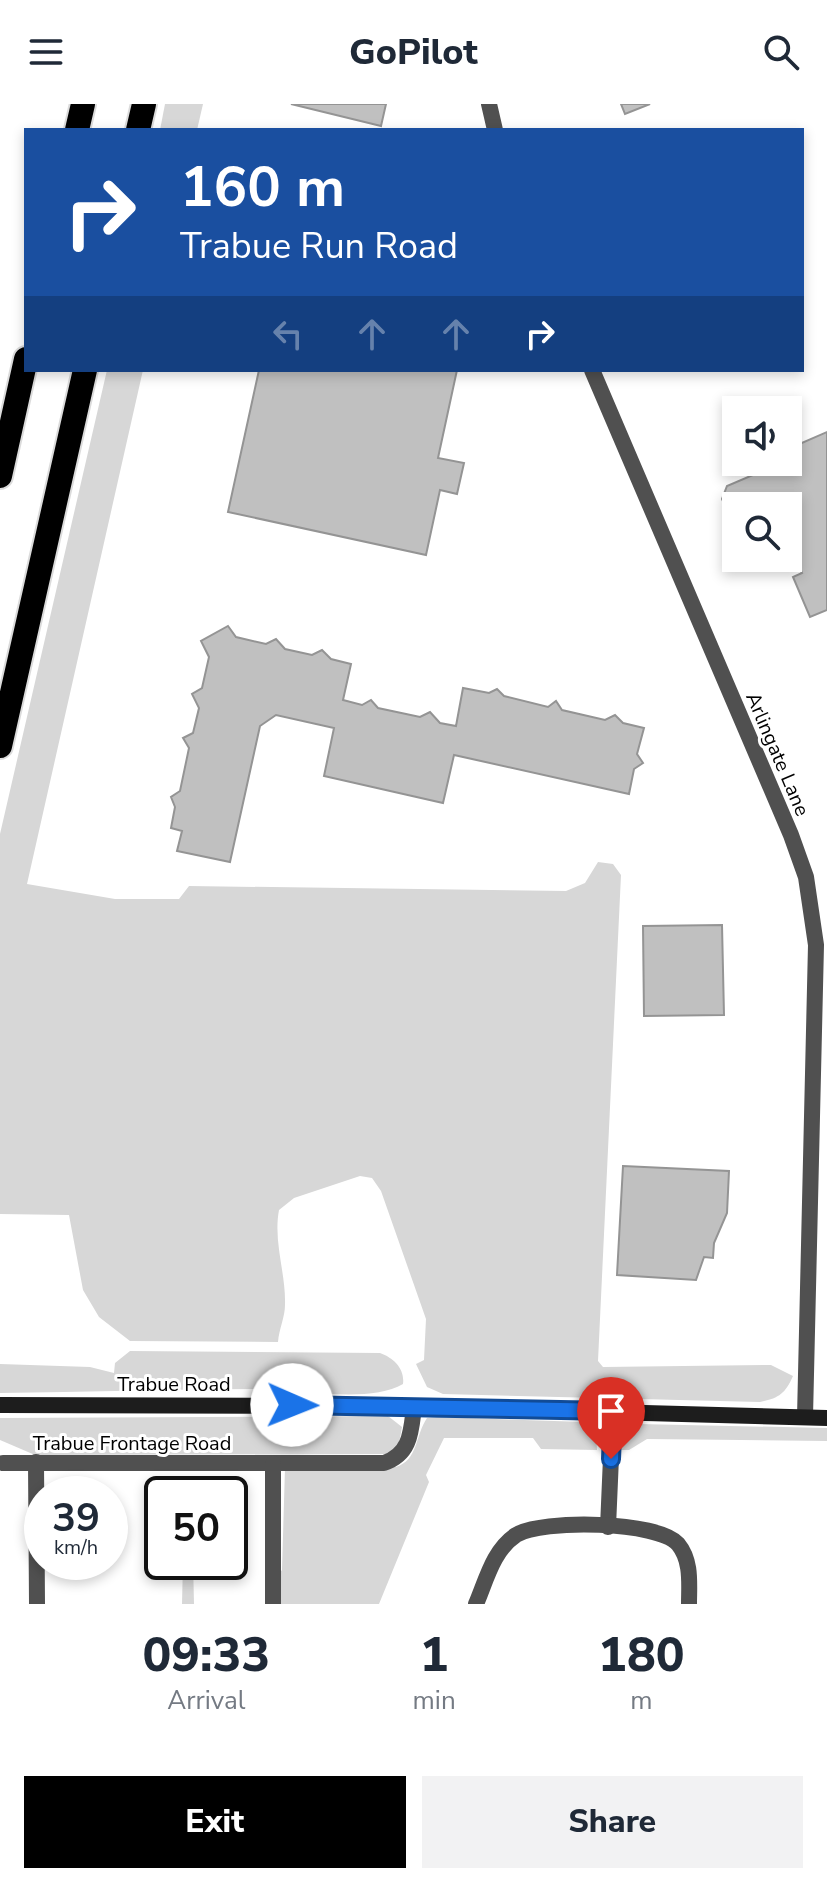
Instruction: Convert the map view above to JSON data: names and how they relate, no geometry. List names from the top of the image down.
{
  "streets": {
    "main road": ["Trabue Road"],
    "street": ["Arlingate Lane", "Trabue Frontage Road"]
  },
  "crossings": [
    ["Arlingate Lane", "Trabue Road"],
    ["Trabue Road", "Trabue Frontage Road"]
  ],
  "page": {
    "header": "GoPilot",
    "turn": ["160 m", "Trabue Run Road"],
    "speed": "39 km/h",
    "limit": "50",
    "eta": [
      "09:33",
      "Arrival",
      "1",
      "min",
      "180",
      "m"
    ],
    "buttons": ["Exit", "Share"]
  }
}
